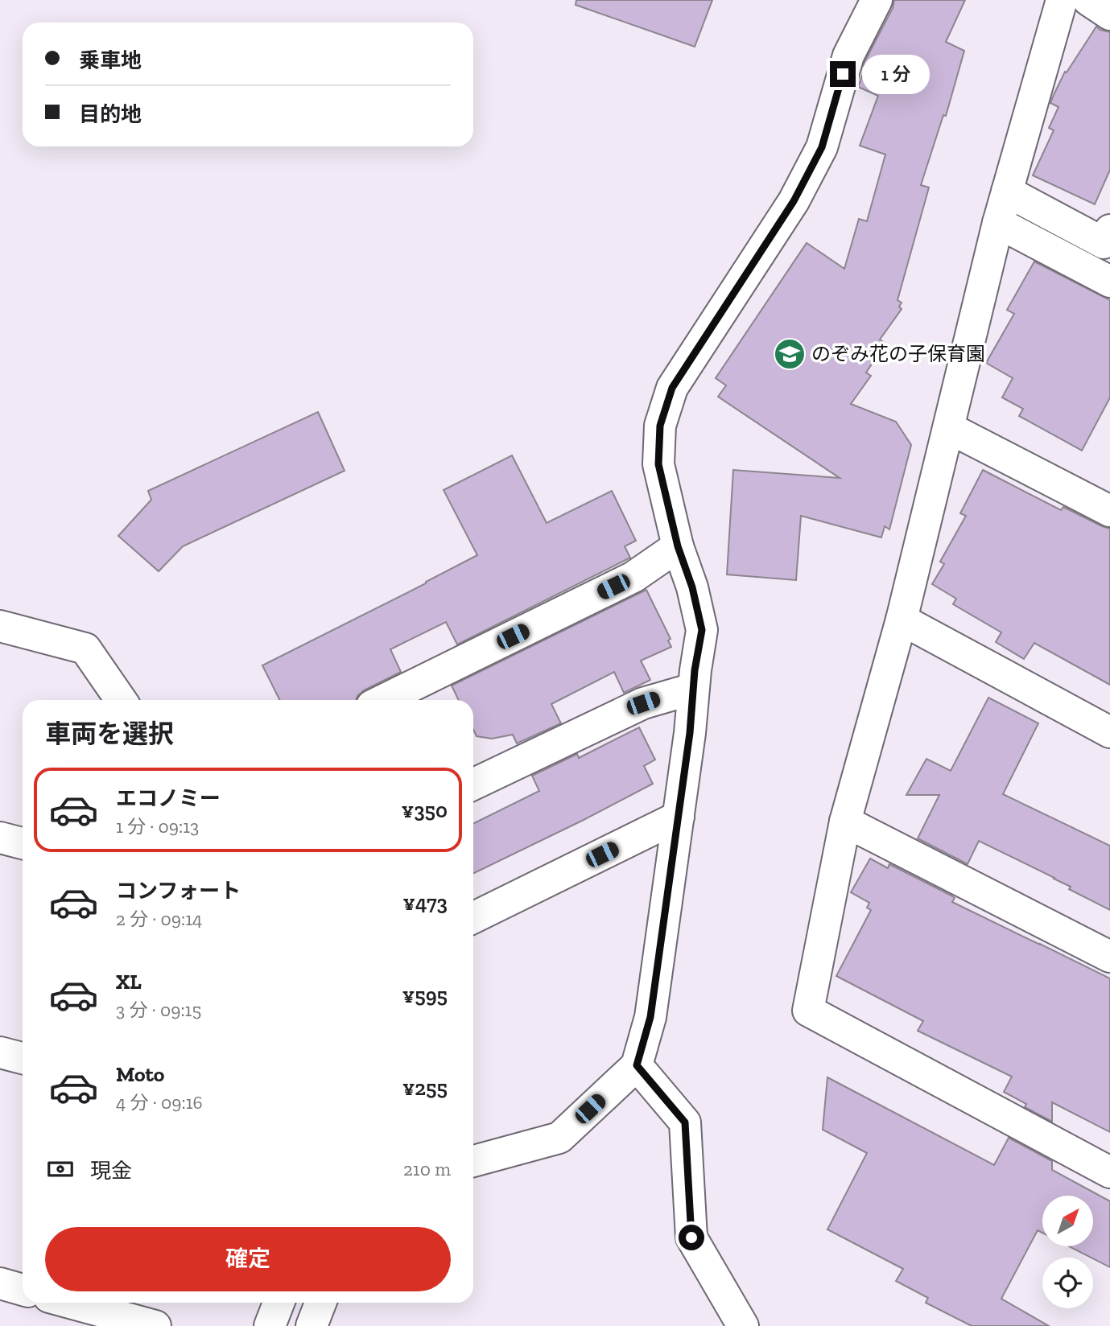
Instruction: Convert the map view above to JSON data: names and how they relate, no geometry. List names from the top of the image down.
{
  "places": {
    "school or university": ["のぞみ花の子保育園"]
  },
  "north": "top right",
  "page": {
    "banner": ["乗車地", "目的地"],
    "bubble": "1 分",
    "heading": "車両を選択",
    "list": [
      {
        "name": "エコノミー",
        "note": "1 分 · 09:13",
        "value": "¥350"
      },
      {
        "name": "コンフォート",
        "note": "2 分 · 09:14",
        "value": "¥473"
      },
      {
        "name": "XL",
        "note": "3 分 · 09:15",
        "value": "¥595"
      },
      {
        "name": "Moto",
        "note": "4 分 · 09:16",
        "value": "¥255"
      }
    ],
    "pay": ["現金", "210 m"],
    "buttons": "確定"
  }
}
